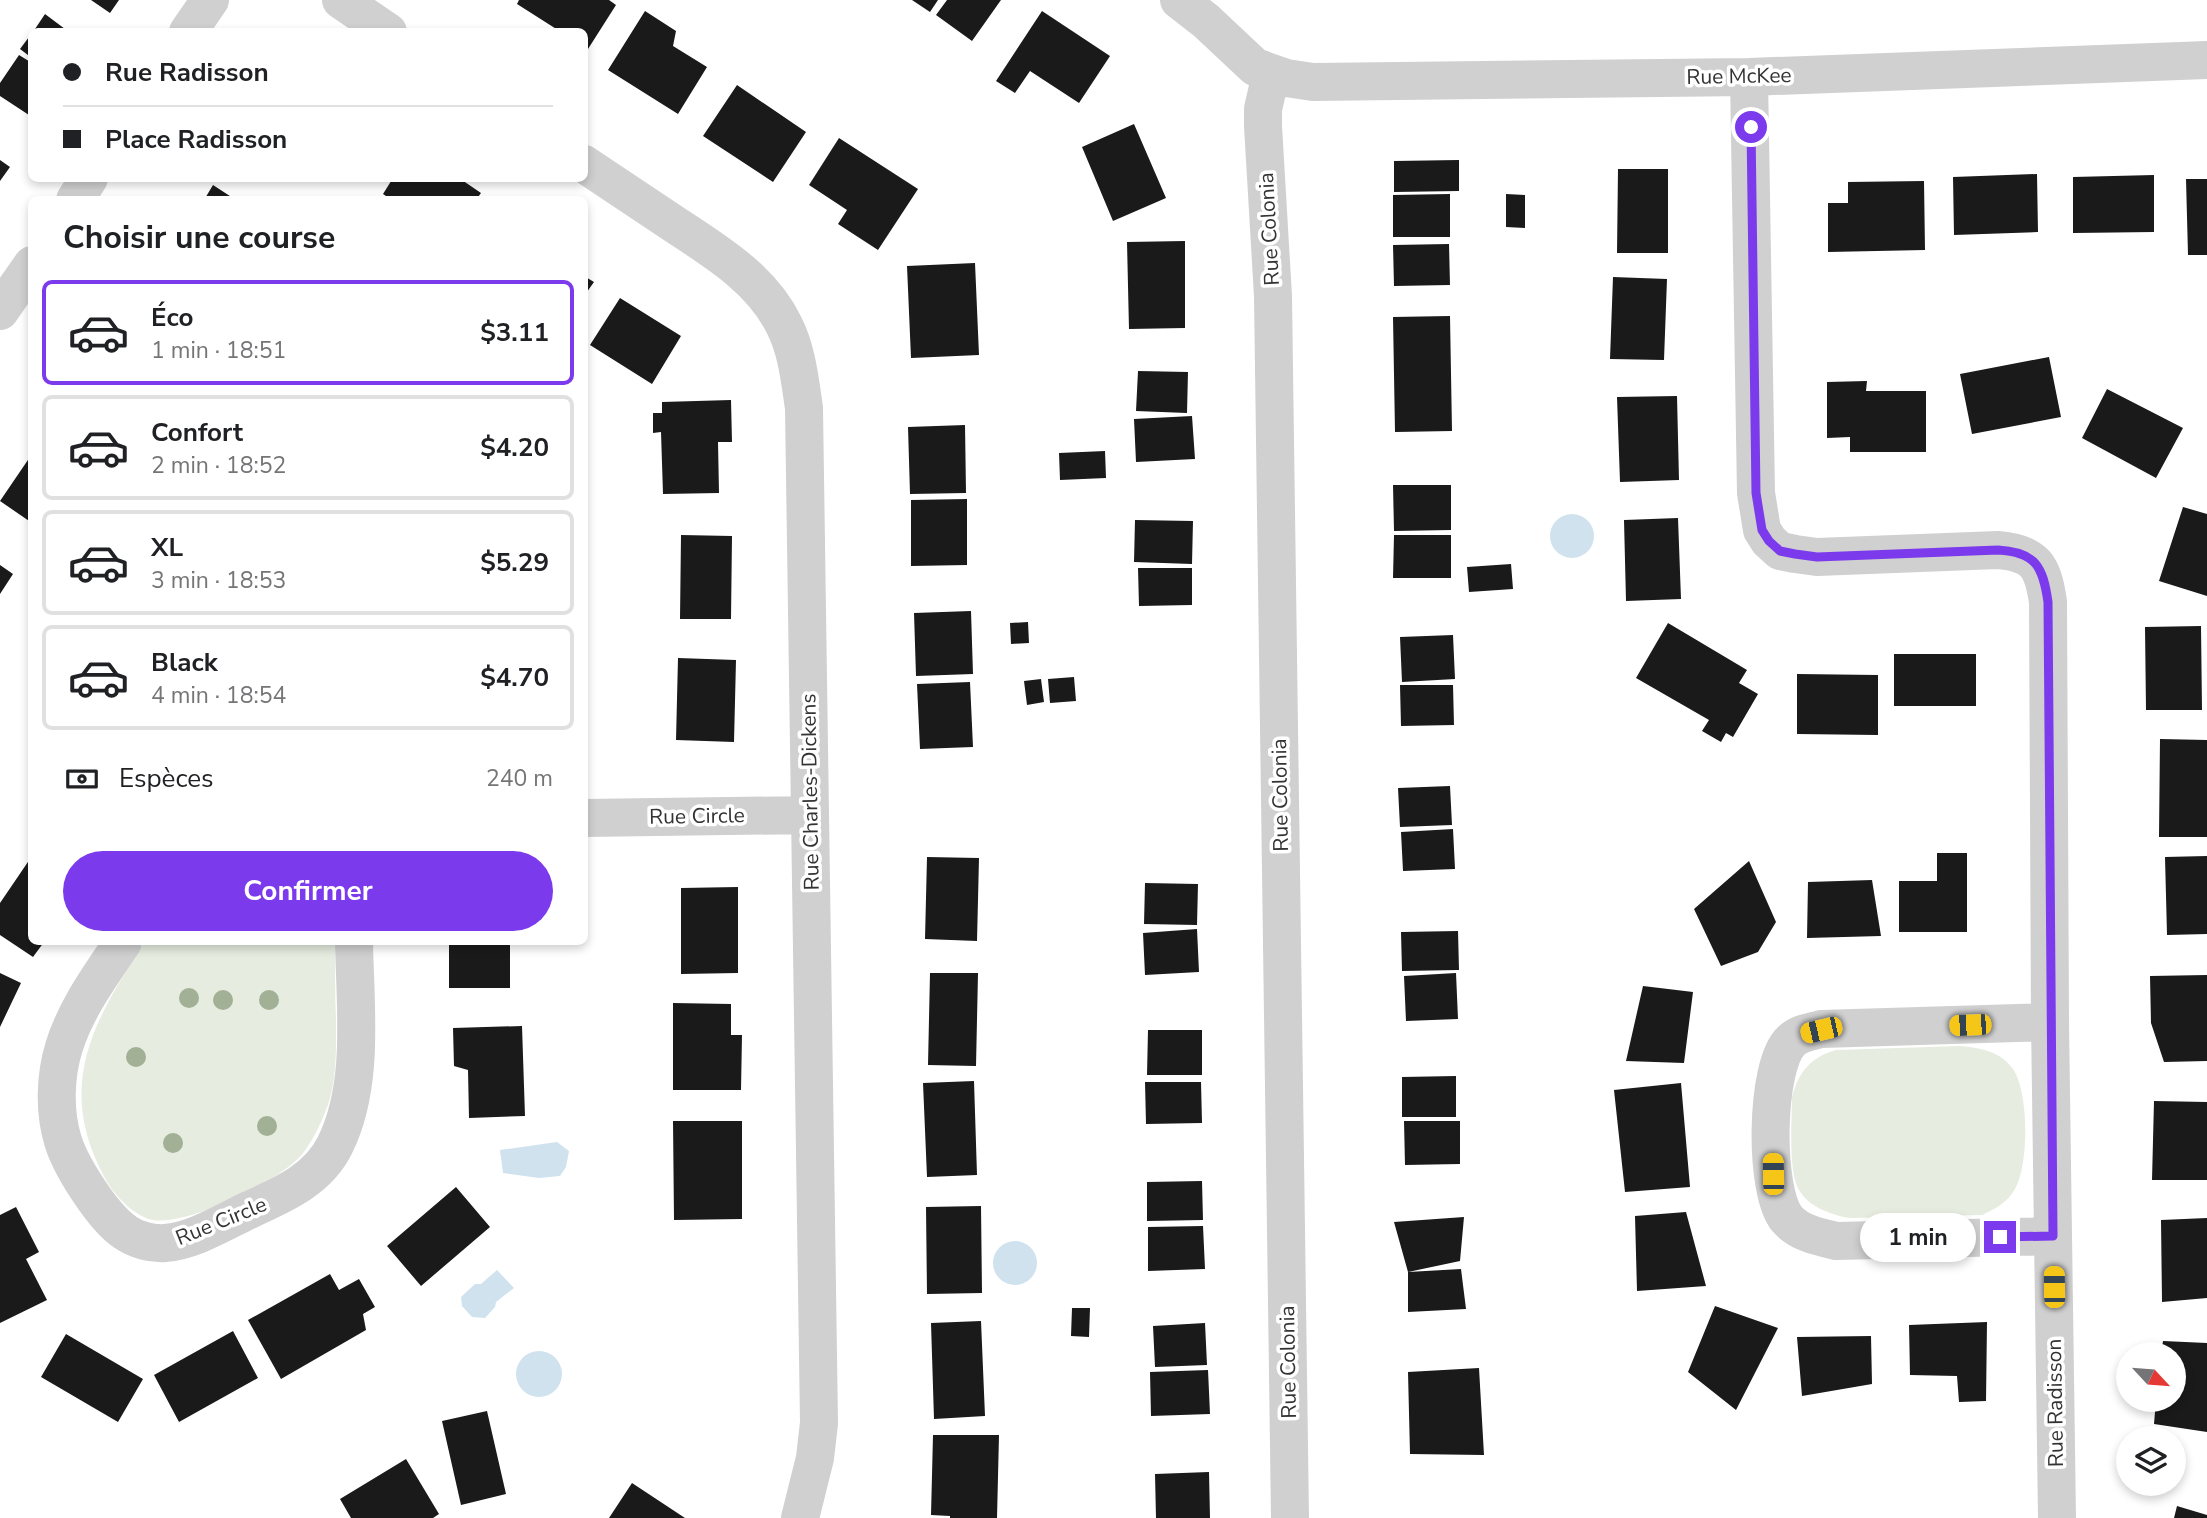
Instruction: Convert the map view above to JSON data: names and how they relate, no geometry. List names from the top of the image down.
{
  "streets": {
    "street": [
      "Rue McKee",
      "Rue Colonia",
      "Rue Charles-Dickens",
      "Rue Circle",
      "Rue Radisson"
    ]
  },
  "crossings": [
    ["Rue McKee", "Rue Colonia"],
    ["Rue McKee", "Rue Radisson"],
    ["Rue Charles-Dickens", "Rue Circle"]
  ],
  "north": "bottom right",
  "page": {
    "banner": ["Rue Radisson", "Place Radisson"],
    "heading": "Choisir une course",
    "list": [
      {
        "name": "Éco",
        "note": "1 min · 18:51",
        "value": "$3.11"
      },
      {
        "name": "Confort",
        "note": "2 min · 18:52",
        "value": "$4.20"
      },
      {
        "name": "XL",
        "note": "3 min · 18:53",
        "value": "$5.29"
      },
      {
        "name": "Black",
        "note": "4 min · 18:54",
        "value": "$4.70"
      }
    ],
    "pay": ["Espèces", "240 m"],
    "buttons": "Confirmer",
    "bubble": "1 min"
  }
}
